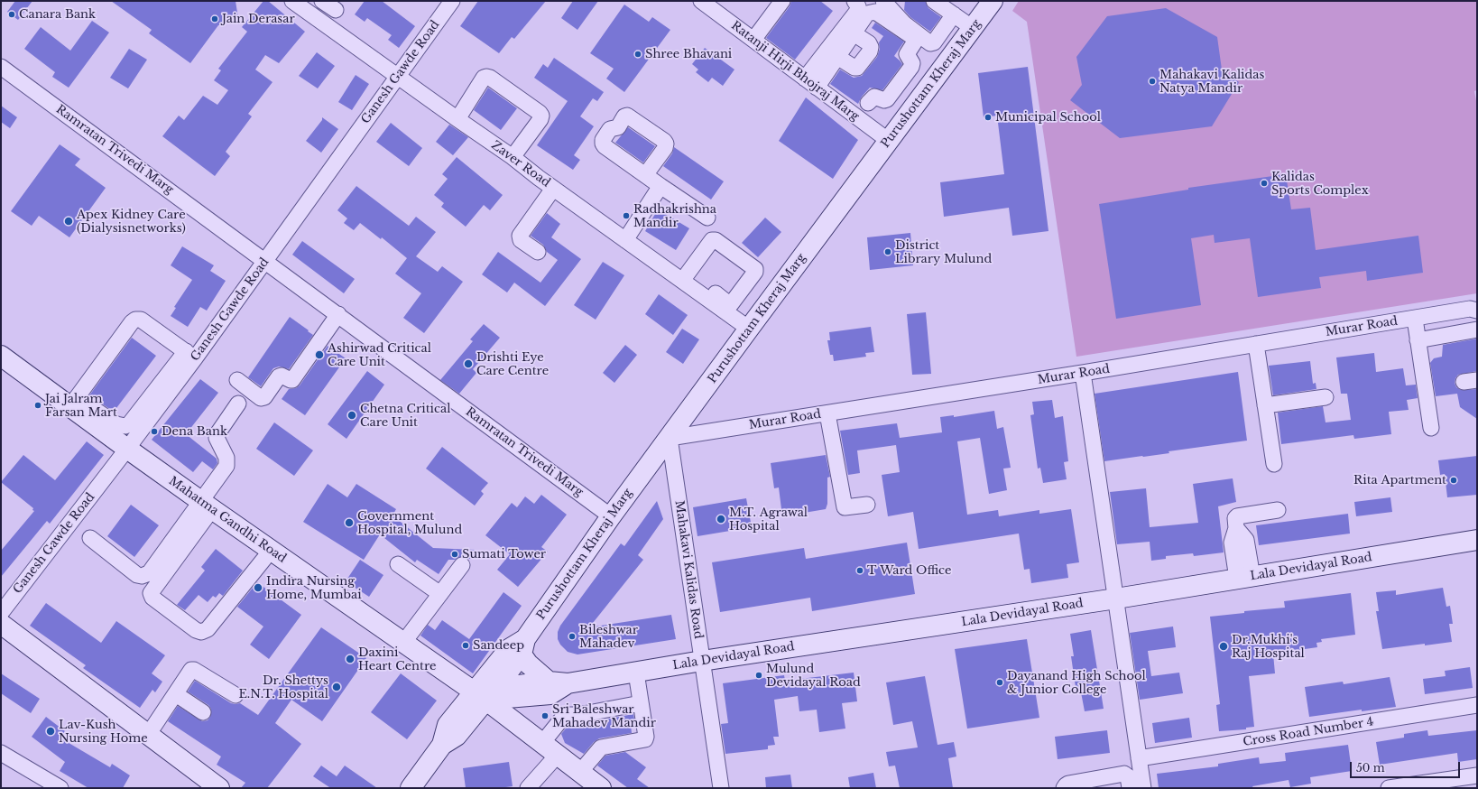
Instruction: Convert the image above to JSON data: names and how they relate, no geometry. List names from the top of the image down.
{
  "streets": {
    "street": [
      "Ratanji Hirji Bhojraj Marg",
      "Ganesh Gawde Road",
      "Purushottam Kheraj Marg",
      "Ramratan Trivedi Marg",
      "Zaver Road",
      "Murar Road",
      "Mahatma Gandhi Road",
      "Lala Devidayal Road",
      "Mahakavi Kalidas Road",
      "Cross Road Number 4"
    ]
  },
  "crossings": [
    ["Ratanji Hirji Bhojraj Marg", "Purushottam Kheraj Marg"],
    ["Ganesh Gawde Road", "Ramratan Trivedi Marg"],
    ["Ganesh Gawde Road", "Zaver Road"],
    ["Ganesh Gawde Road", "Mahatma Gandhi Road"],
    ["Purushottam Kheraj Marg", "Ramratan Trivedi Marg"],
    ["Purushottam Kheraj Marg", "Zaver Road"],
    ["Purushottam Kheraj Marg", "Murar Road"],
    ["Purushottam Kheraj Marg", "Mahakavi Kalidas Road"],
    ["Murar Road", "Mahakavi Kalidas Road"],
    ["Lala Devidayal Road", "Mahakavi Kalidas Road"]
  ],
  "places": [
    "Canara Bank",
    "Jain Derasar",
    "Shree Bhavani",
    "Mahakavi Kalidas Natya Mandir",
    "Municipal School",
    "Kalidas Sports Complex",
    "Radhakrishna Mandir",
    "Apex Kidney Care (Dialysisnetworks)",
    "District Library Mulund",
    "Ashirwad Critical Care Unit",
    "Drishti Eye Care Centre",
    "Jai Jalram Farsan Mart",
    "Chetna Critical Care Unit",
    "Dena Bank",
    "Rita Apartment",
    "M.T. Agrawal Hospital",
    "Government Hospital, Mulund",
    "Sumati Tower",
    "T Ward Office",
    "Indira Nursing Home, Mumbai",
    "Bileshwar Mahadev",
    "Sandeep",
    "Dr.Mukhi's Raj Hospital",
    "Daxini Heart Centre",
    "Mulund Devidayal Road",
    "Dayanand High School & Junior College",
    "Dr. Shettys E.N.T. Hospital",
    "Sri Baleshwar Mahadev Mandir",
    "Lav-Kush Nursing Home"
  ],
  "scale_bar": "50 m"
}
